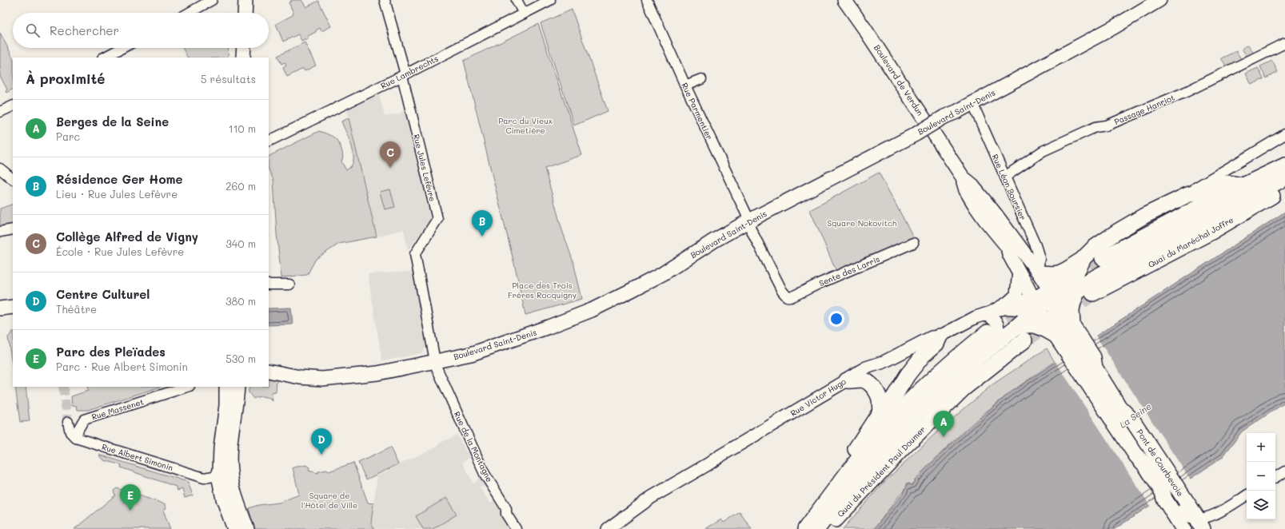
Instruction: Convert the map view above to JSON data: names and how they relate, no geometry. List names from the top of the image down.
{
  "streets": {
    "main road": [
      "Boulevard de Verdun",
      "Boulevard Saint-Denis",
      "Quai du Maréchal Joffre",
      "Pont de Courbevoie",
      "Quai du Président Paul Doumer"
    ],
    "street": [
      "Rue Lambrechts",
      "Passage Hanriot",
      "Rue Parmentier",
      "Rue Jules Lefèvre",
      "Rue Léon Boursier",
      "Sente des Larris",
      "Rue Victor Hugo",
      "Rue Massenet",
      "Rue de la Montagne",
      "Rue Albert Simonin"
    ]
  },
  "crossings": [
    ["Rue Lambrechts", "Rue Jules Lefèvre"],
    ["Boulevard de Verdun", "Rue Léon Boursier"],
    ["Boulevard de Verdun", "Rue Victor Hugo"],
    ["Boulevard de Verdun", "Pont de Courbevoie"],
    ["Passage Hanriot", "Rue Léon Boursier"],
    ["Rue Parmentier", "Boulevard Saint-Denis"],
    ["Rue Parmentier", "Sente des Larris"],
    ["Boulevard Saint-Denis", "Rue Léon Boursier"],
    ["Boulevard Saint-Denis", "Rue de la Montagne"],
    ["Rue Jules Lefèvre", "Rue de la Montagne"],
    ["Rue Massenet", "Rue Albert Simonin"]
  ],
  "water": ["La Seine"],
  "parks": [
    "Parc du Vieux Cimetière",
    "Square Nokovitch",
    "Place des Trois Frères Rocquigny",
    "Square de l'Hôtel de Ville"
  ],
  "page": {
    "search": "Rechercher",
    "heading": ["À proximité", "5 résultats"],
    "list": [
      {
        "mark": "A",
        "name": "Berges de la Seine",
        "note": "Parc",
        "value": "110 m"
      },
      {
        "mark": "B",
        "name": "Résidence Ger Home",
        "note": "Lieu · Rue Jules Lefèvre",
        "value": "260 m"
      },
      {
        "mark": "C",
        "name": "Collège Alfred de Vigny",
        "note": "École · Rue Jules Lefèvre",
        "value": "340 m"
      },
      {
        "mark": "D",
        "name": "Centre Culturel",
        "note": "Théâtre",
        "value": "380 m"
      },
      {
        "mark": "E",
        "name": "Parc des Pleïades",
        "note": "Parc · Rue Albert Simonin",
        "value": "530 m"
      }
    ],
    "pins": [
      "C",
      "B",
      "A",
      "D",
      "E"
    ],
    "map_buttons": ["+", "−"]
  }
}
